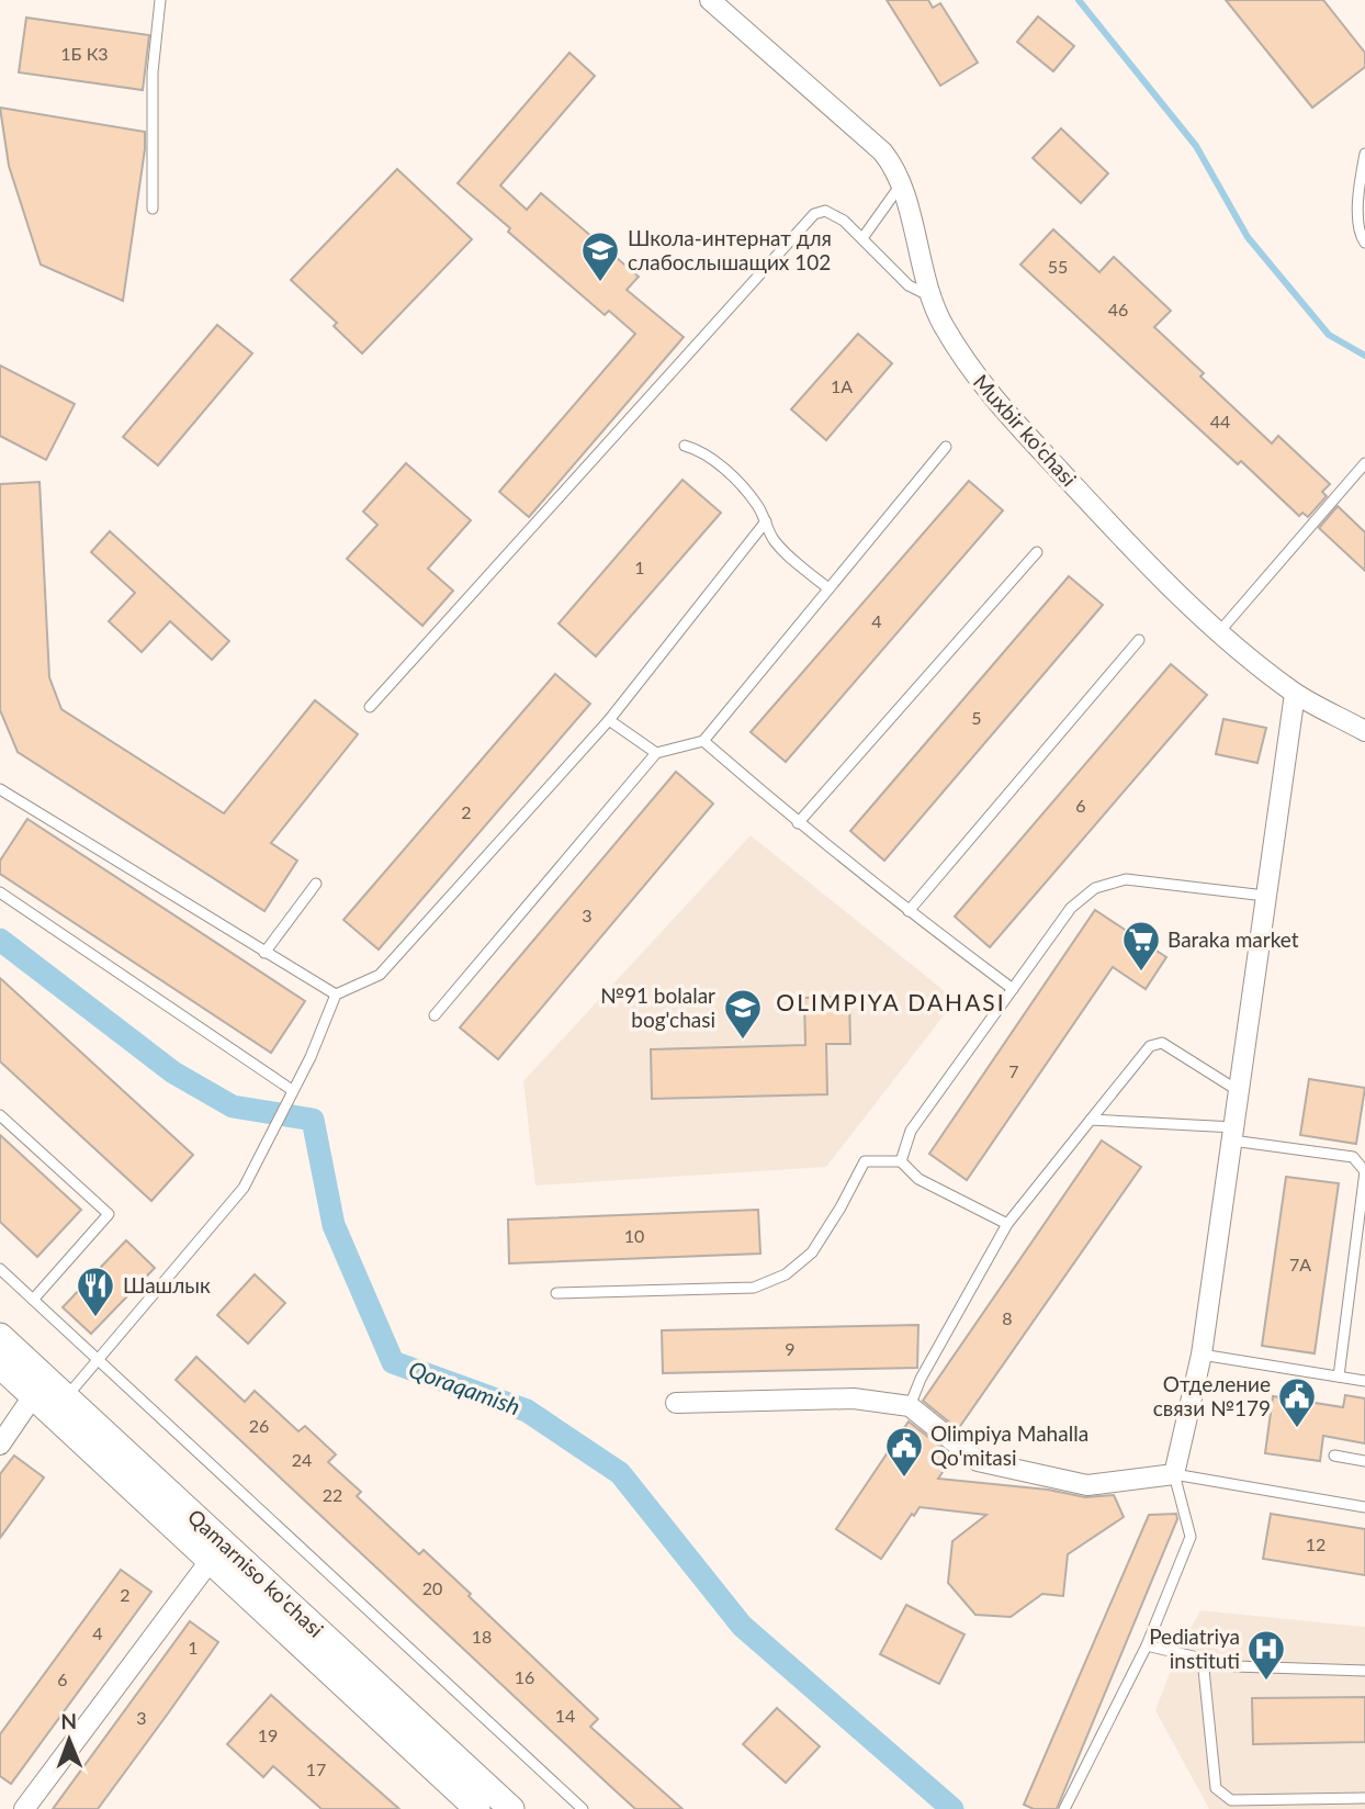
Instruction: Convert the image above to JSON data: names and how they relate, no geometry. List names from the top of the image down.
{
  "streets": {
    "main road": ["Qamarniso ko'chasi"],
    "street": ["Muxbir ko'chasi"]
  },
  "districts": ["OLIMPIYA DAHASI"],
  "water": ["Qoraqamish"],
  "places": {
    "school or university": ["Школа-интернат для слабослышащих 102", "№91 bolalar bog'chasi"],
    "supermarket": ["Baraka market"],
    "restaurant": ["Шашлык"],
    "public building": ["Отделение связи №179", "Olimpiya Mahalla Qo'mitasi"],
    "hospital": ["Pediatriya instituti"]
  },
  "house_numbers": [
    "1Б К3",
    "55",
    "46",
    "1A",
    "44",
    "1",
    "4",
    "5",
    "6",
    "2",
    "3",
    "7",
    "10",
    "7A",
    "8",
    "9",
    "26",
    "24",
    "22",
    "12",
    "20",
    "2",
    "4",
    "18",
    "1",
    "16",
    "6",
    "14",
    "3",
    "19",
    "17"
  ],
  "north": "top"
}
